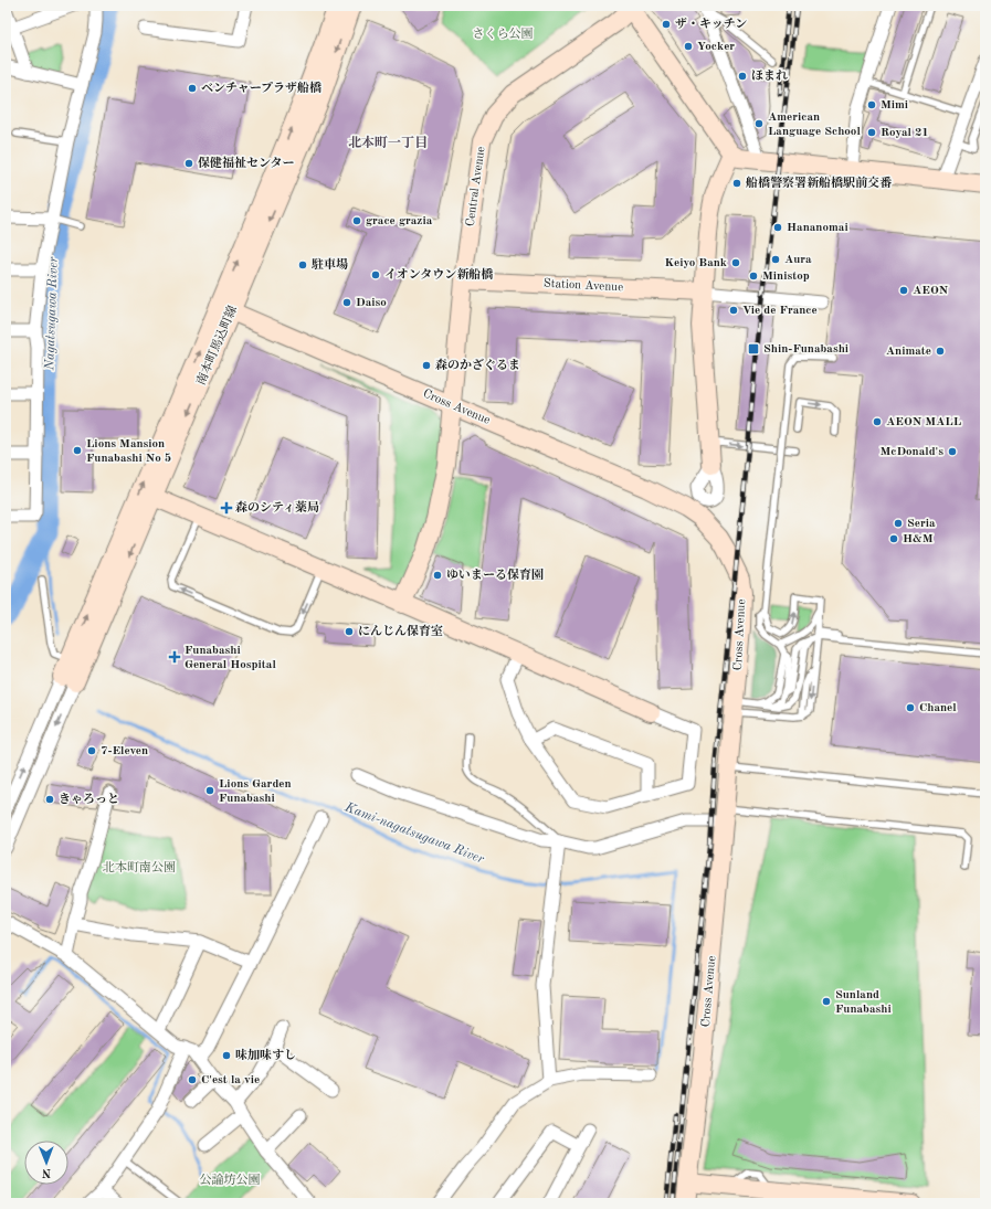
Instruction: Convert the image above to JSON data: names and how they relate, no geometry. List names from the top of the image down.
{
  "streets": {
    "street": [
      "Central Avenue",
      "Station Avenue",
      "南本町馬込町線",
      "Cross Avenue"
    ]
  },
  "crossings": [
    ["Central Avenue", "Station Avenue"],
    ["Central Avenue", "Cross Avenue"],
    ["南本町馬込町線", "Cross Avenue"]
  ],
  "districts": ["北本町一丁目"],
  "water": ["Nagatsugawa River", "Kami-nagatsugawa River"],
  "parks": ["さくら公園", "北本町南公園", "公論坊公園"],
  "places": {
    "other": [
      "ザ・キッチン",
      "Yocker",
      "ほまれ",
      "ベンチャープラザ船橋",
      "Mimi",
      "American Language School",
      "Royal 21",
      "保健福祉センター",
      "船橋警察署新船橋駅前交番",
      "grace grazia",
      "Hananomai",
      "Aura",
      "Keiyo Bank",
      "駐車場",
      "イオンタウン新船橋",
      "Ministop",
      "AEON",
      "Daiso",
      "Vie de France",
      "Animate",
      "森のかざぐるま",
      "AEON MALL",
      "Lions Mansion Funabashi No 5",
      "McDonald's",
      "Seria",
      "H&M",
      "ゆいまーる保育園",
      "にんじん保育室",
      "Chanel",
      "7-Eleven",
      "Lions Garden Funabashi",
      "きゃろっと",
      "Sunland Funabashi",
      "味加味すし",
      "C'est la vie"
    ],
    "transit": ["Shin-Funabashi"],
    "health": ["森のシティ薬局", "Funabashi General Hospital"]
  },
  "north": "bottom"
}
